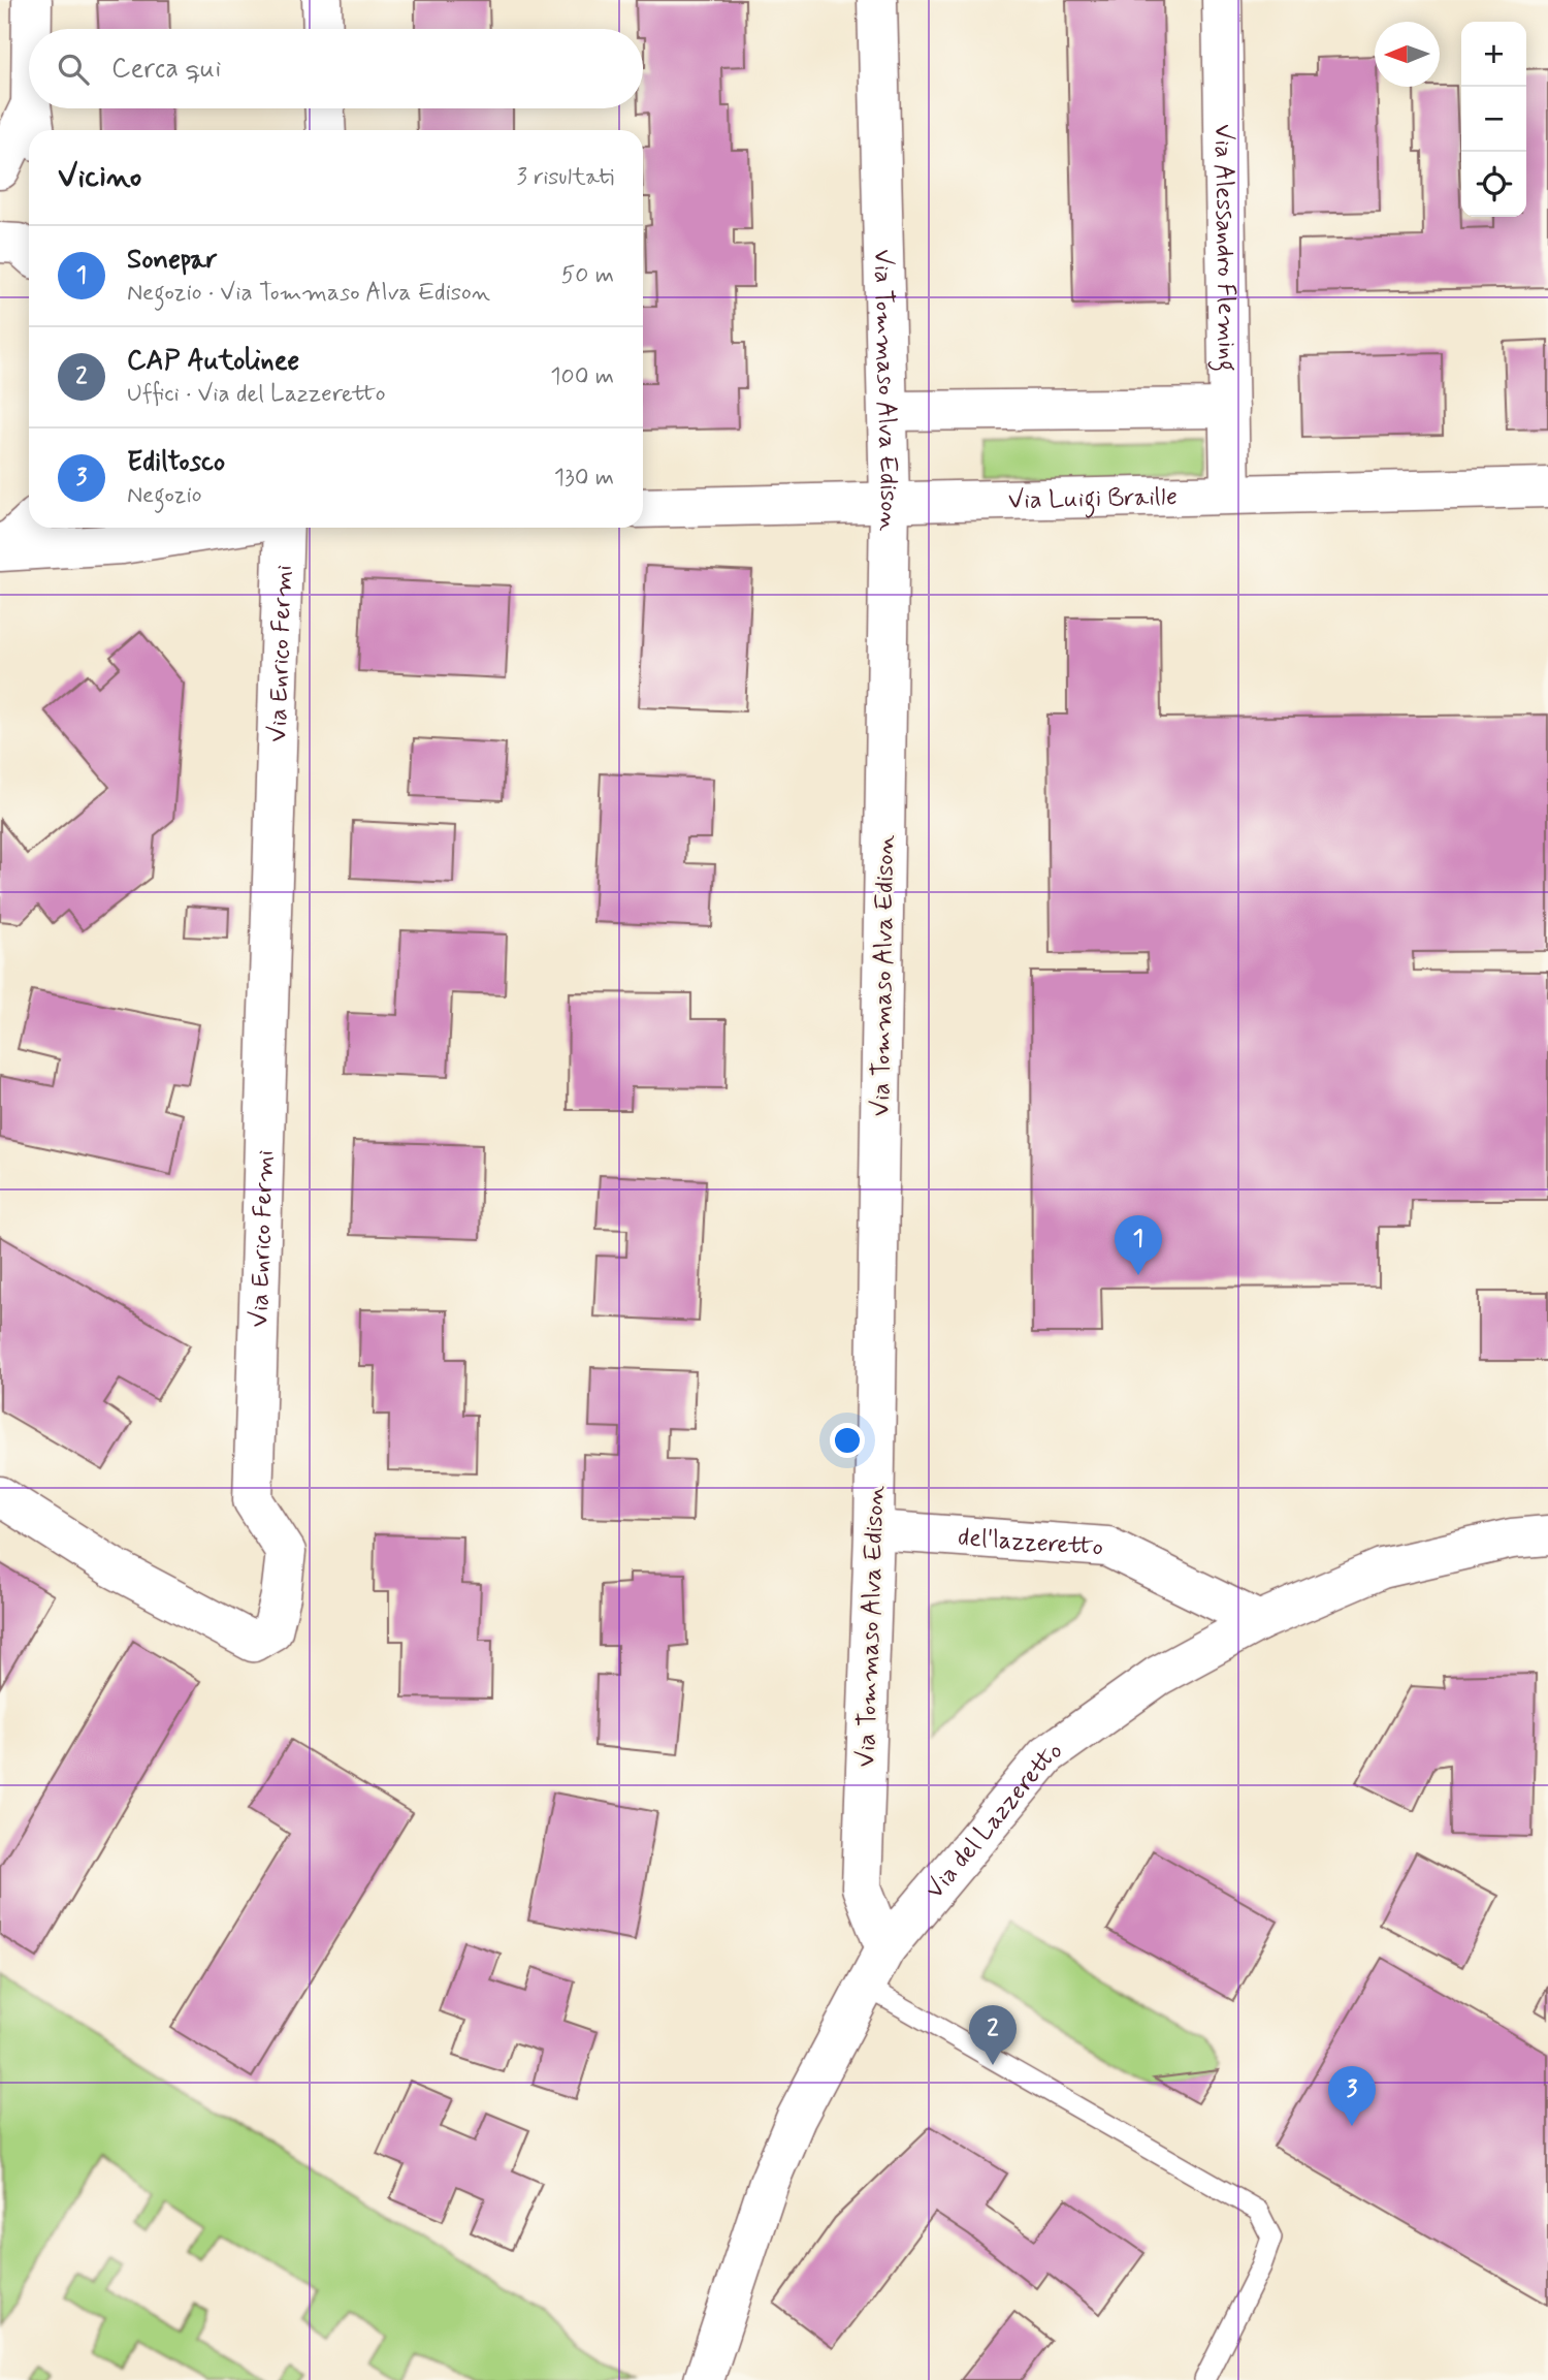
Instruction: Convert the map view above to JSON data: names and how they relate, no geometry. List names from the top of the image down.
{
  "streets": {
    "street": [
      "Via Alessandro Fleming",
      "Via Tommaso Alva Edison",
      "Via Luigi Braille",
      "Via Enrico Fermi",
      "del'lazzeretto",
      "Via del Lazzeretto"
    ]
  },
  "crossings": [
    ["Via Alessandro Fleming", "Via Luigi Braille"],
    ["Via Tommaso Alva Edison", "Via Luigi Braille"],
    ["Via Tommaso Alva Edison", "del'lazzeretto"],
    ["Via Tommaso Alva Edison", "Via del Lazzeretto"],
    ["del'lazzeretto", "Via del Lazzeretto"]
  ],
  "north": "left",
  "page": {
    "map_buttons": ["+", "−"],
    "search": "Cerca qui",
    "heading": ["Vicino", "3 risultati"],
    "list": [
      {
        "mark": "1",
        "name": "Sonepar",
        "note": "Negozio · Via Tommaso Alva Edison",
        "value": "50 m"
      },
      {
        "mark": "2",
        "name": "CAP Autolinee",
        "note": "Uffici · Via del Lazzeretto",
        "value": "100 m"
      },
      {
        "mark": "3",
        "name": "Ediltosco",
        "note": "Negozio",
        "value": "130 m"
      }
    ],
    "pins": ["1", "2", "3"]
  }
}
